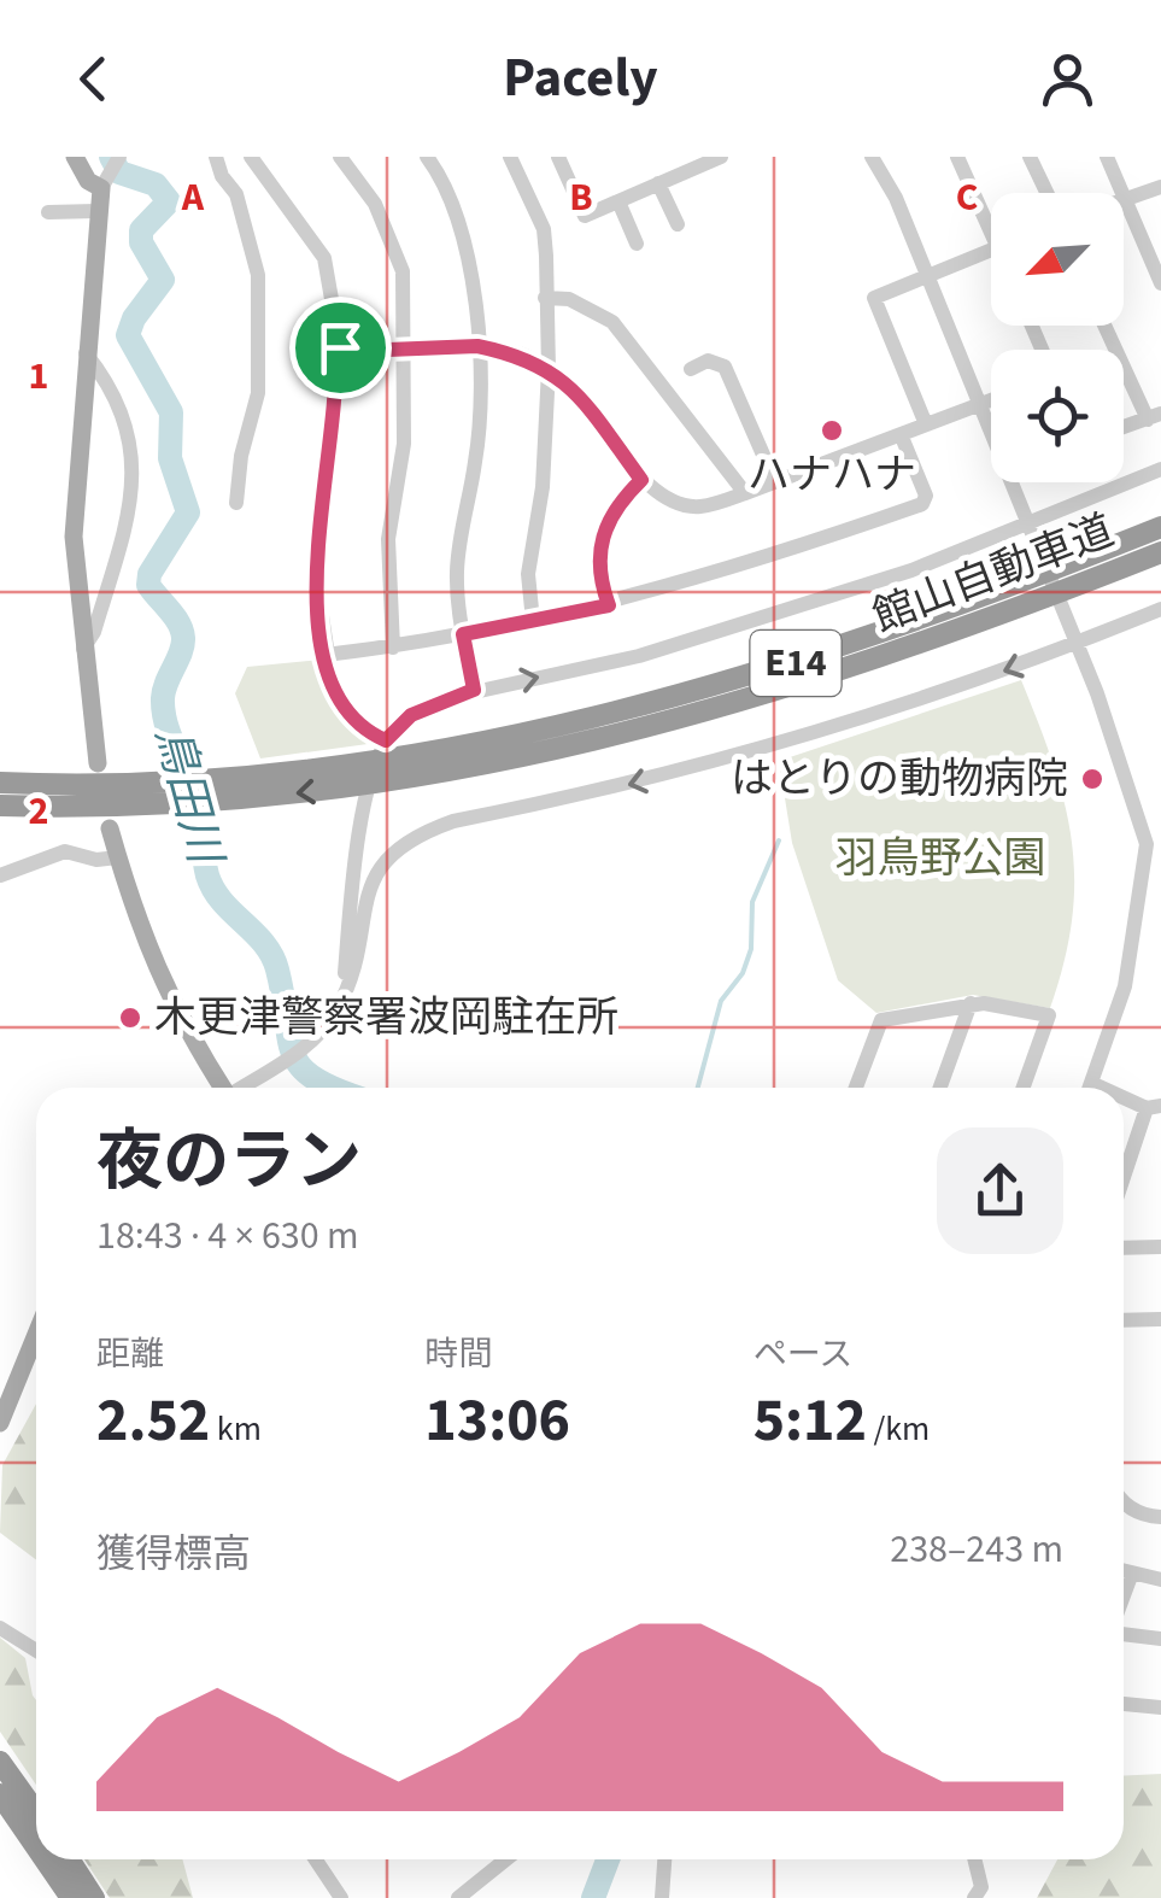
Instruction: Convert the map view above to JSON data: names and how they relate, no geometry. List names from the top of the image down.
{
  "streets": {
    "highway": ["館山自動車道", "E14"]
  },
  "water": ["鳥田川"],
  "parks": ["羽鳥野公園"],
  "places": ["ハナハナ", "はとりの動物病院", "木更津警察署波岡駐在所"],
  "north": "bottom left",
  "page": {
    "header": "Pacely",
    "heading": ["夜のラン", "18:43 · 4 × 630 m"],
    "stats": [
      ["距離", "2.52 km"],
      ["時間", "13:06"],
      ["ペース", "5:12 /km"]
    ],
    "chart": ["獲得標高", "238–243 m"]
  },
  "grid": {
    "columns": ["A", "B", "C"],
    "rows": ["1", "2"]
  }
}
